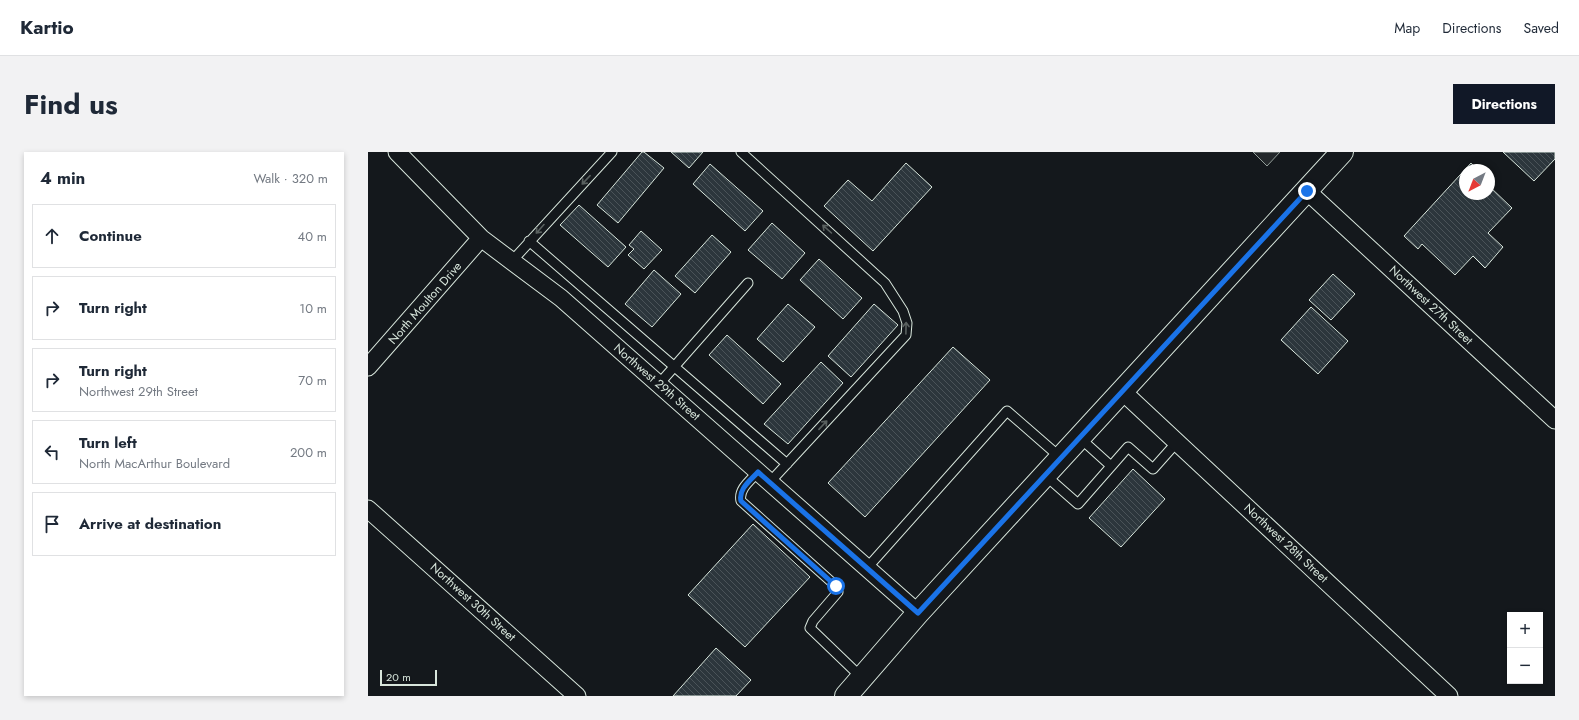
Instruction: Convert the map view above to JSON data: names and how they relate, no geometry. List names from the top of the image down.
{
  "streets": {
    "street": [
      "North Moulton Drive",
      "Northwest 27th Street",
      "Northwest 29th Street",
      "Northwest 28th Street",
      "Northwest 30th Street"
    ]
  },
  "crossings": [
    ["North Moulton Drive", "Northwest 29th Street"]
  ],
  "scale_bar": "20 m",
  "north": "bottom left",
  "page": {
    "header": "Kartio",
    "nav": ["Map", "Directions", "Saved"],
    "title": "Find us",
    "buttons": "Directions",
    "heading": ["4 min", "Walk · 320 m"],
    "list": [
      ["Continue", "40 m"],
      ["Turn right", "10 m"],
      ["Turn right", "Northwest 29th Street", "70 m"],
      ["Turn left", "North MacArthur Boulevard", "200 m"],
      "Arrive at destination"
    ],
    "map_buttons": ["+", "−"],
    "scale": "20 m"
  }
}
